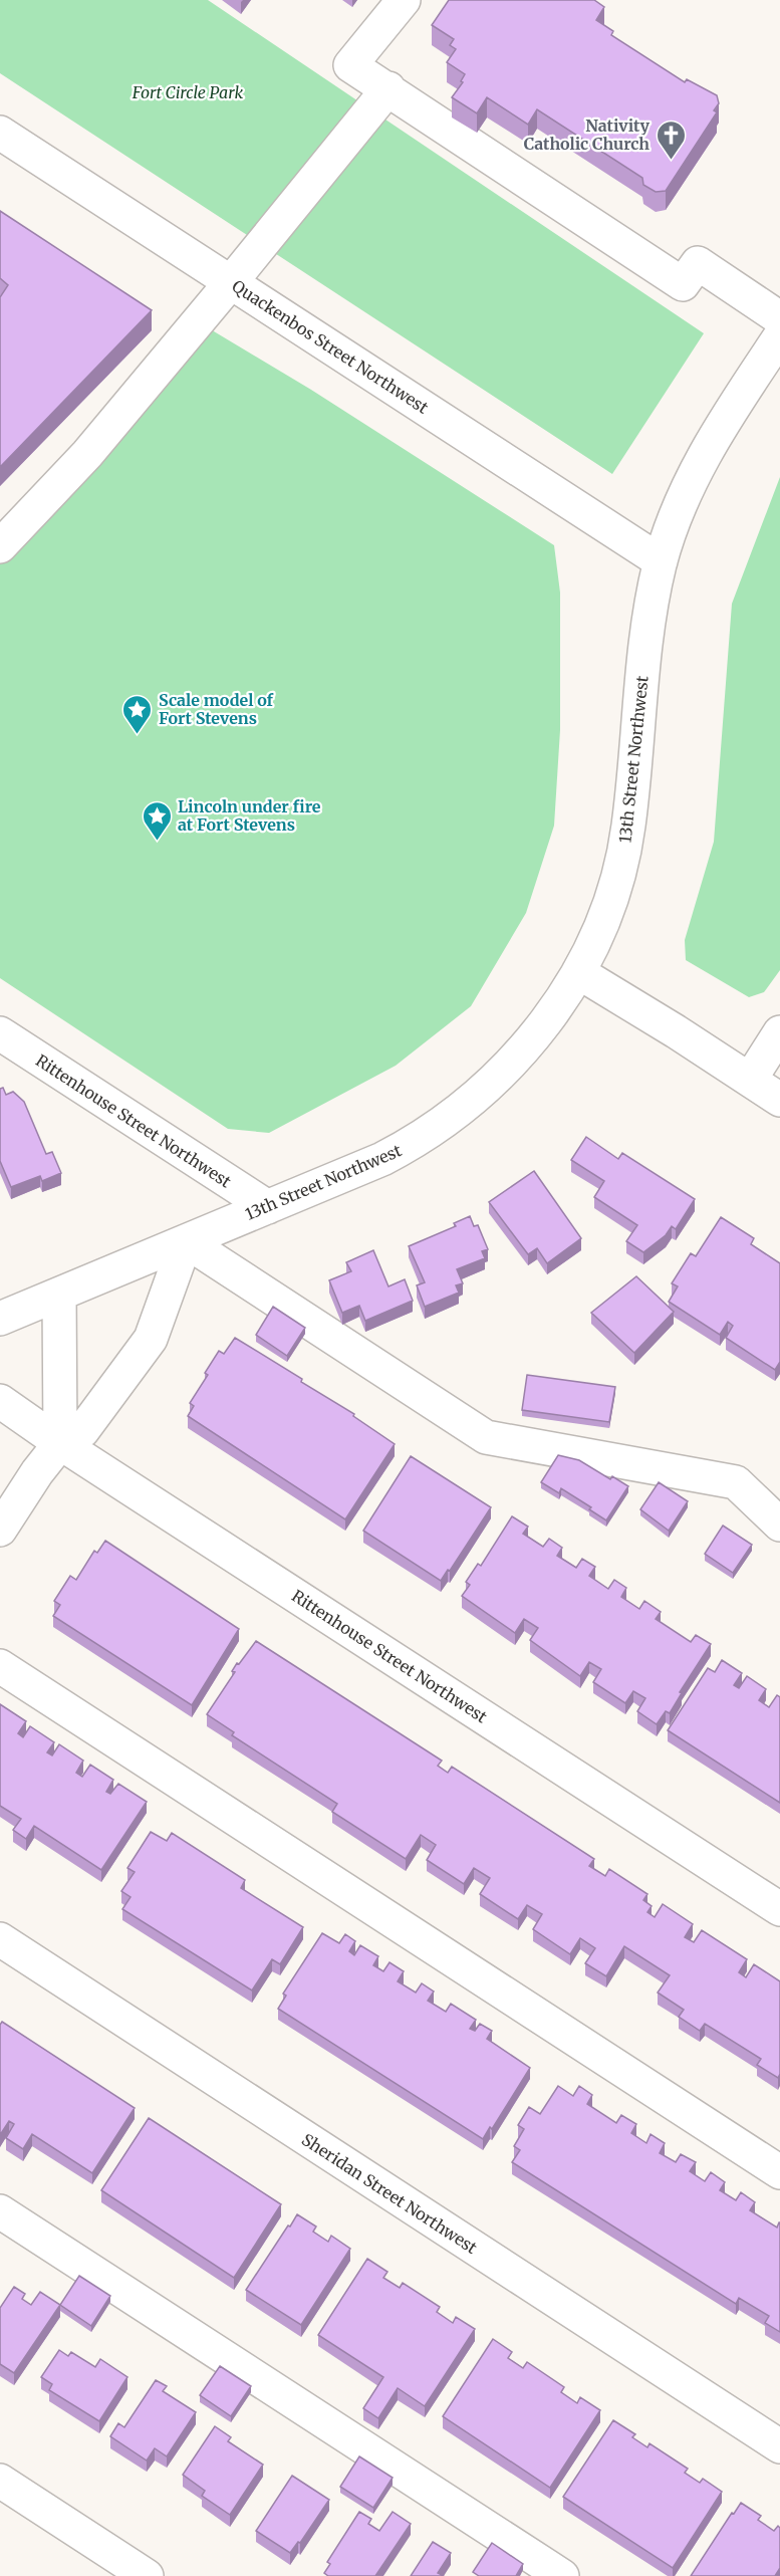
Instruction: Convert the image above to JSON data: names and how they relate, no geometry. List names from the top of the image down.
{
  "streets": {
    "street": [
      "Quackenbos Street Northwest",
      "13th Street Northwest",
      "Rittenhouse Street Northwest",
      "Sheridan Street Northwest"
    ]
  },
  "crossings": [
    ["Quackenbos Street Northwest", "13th Street Northwest"],
    ["13th Street Northwest", "Rittenhouse Street Northwest"]
  ],
  "parks": ["Fort Circle Park"],
  "places": {
    "church": ["Nativity Catholic Church"],
    "place": ["Scale model of Fort Stevens", "Lincoln under fire at Fort Stevens"]
  }
}
